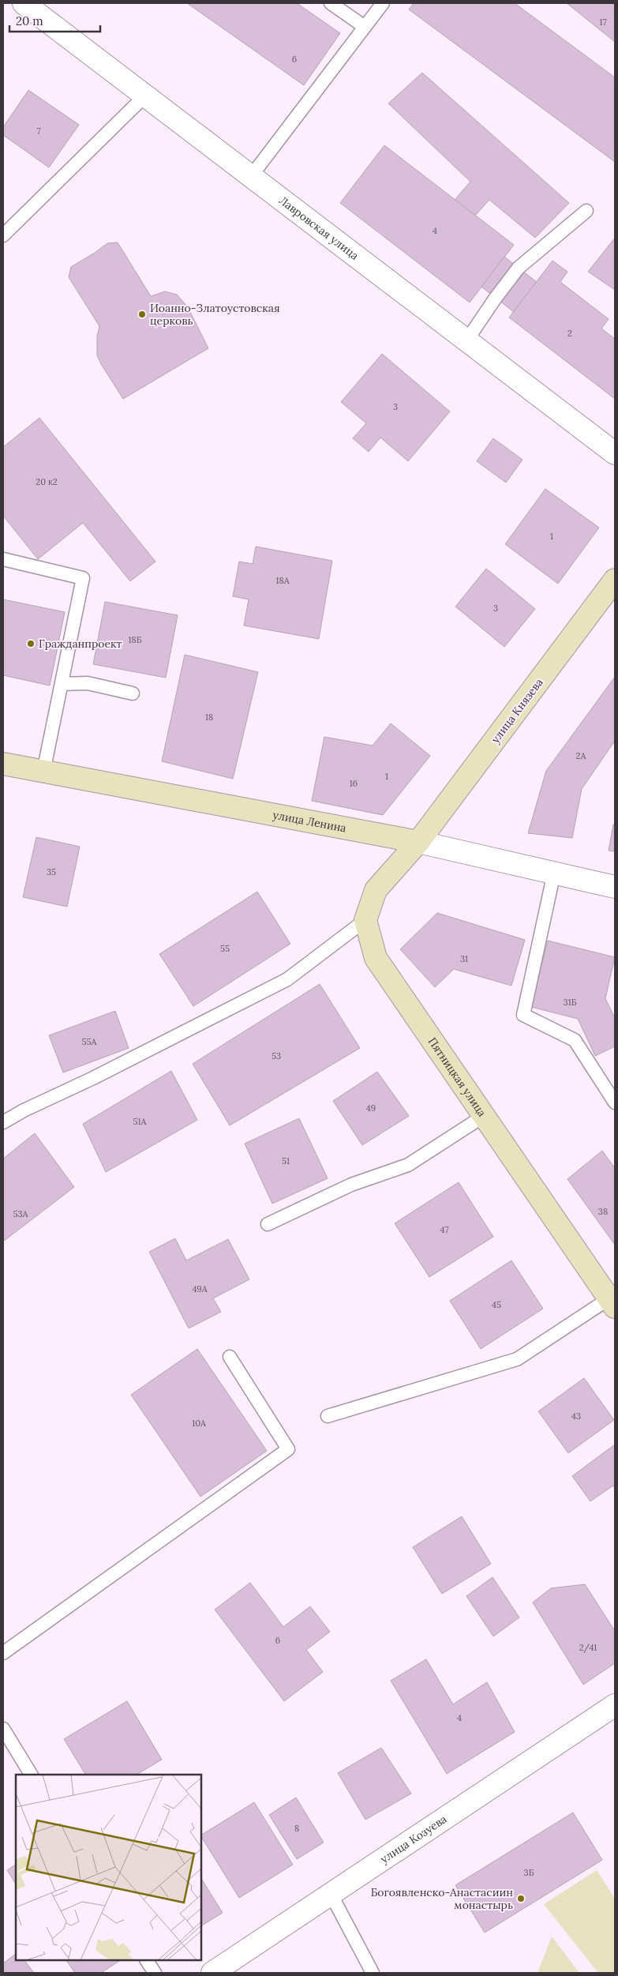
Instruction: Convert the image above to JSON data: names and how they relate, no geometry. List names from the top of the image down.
{
  "streets": {
    "main road": ["улица Князева", "улица Ленина", "Пятницкая улица"],
    "street": ["Лавровская улица", "улица Козуева"]
  },
  "crossings": [
    ["улица Князева", "улица Ленина"]
  ],
  "places": ["Иоанно-Златоустовская церковь", "Гражданпроект", "Богоявленско-Анастасиин монастырь"],
  "house_numbers": [
    "17",
    "6",
    "7",
    "4",
    "2",
    "3",
    "20 к2",
    "1",
    "18А",
    "3",
    "18Б",
    "18",
    "2А",
    "1",
    "16",
    "35",
    "55",
    "31",
    "31Б",
    "55А",
    "53",
    "49",
    "51А",
    "51",
    "38",
    "53А",
    "47",
    "49А",
    "45",
    "43",
    "10А",
    "6",
    "2/41",
    "4",
    "8",
    "3Б"
  ],
  "scale_bar": "20 m"
}
